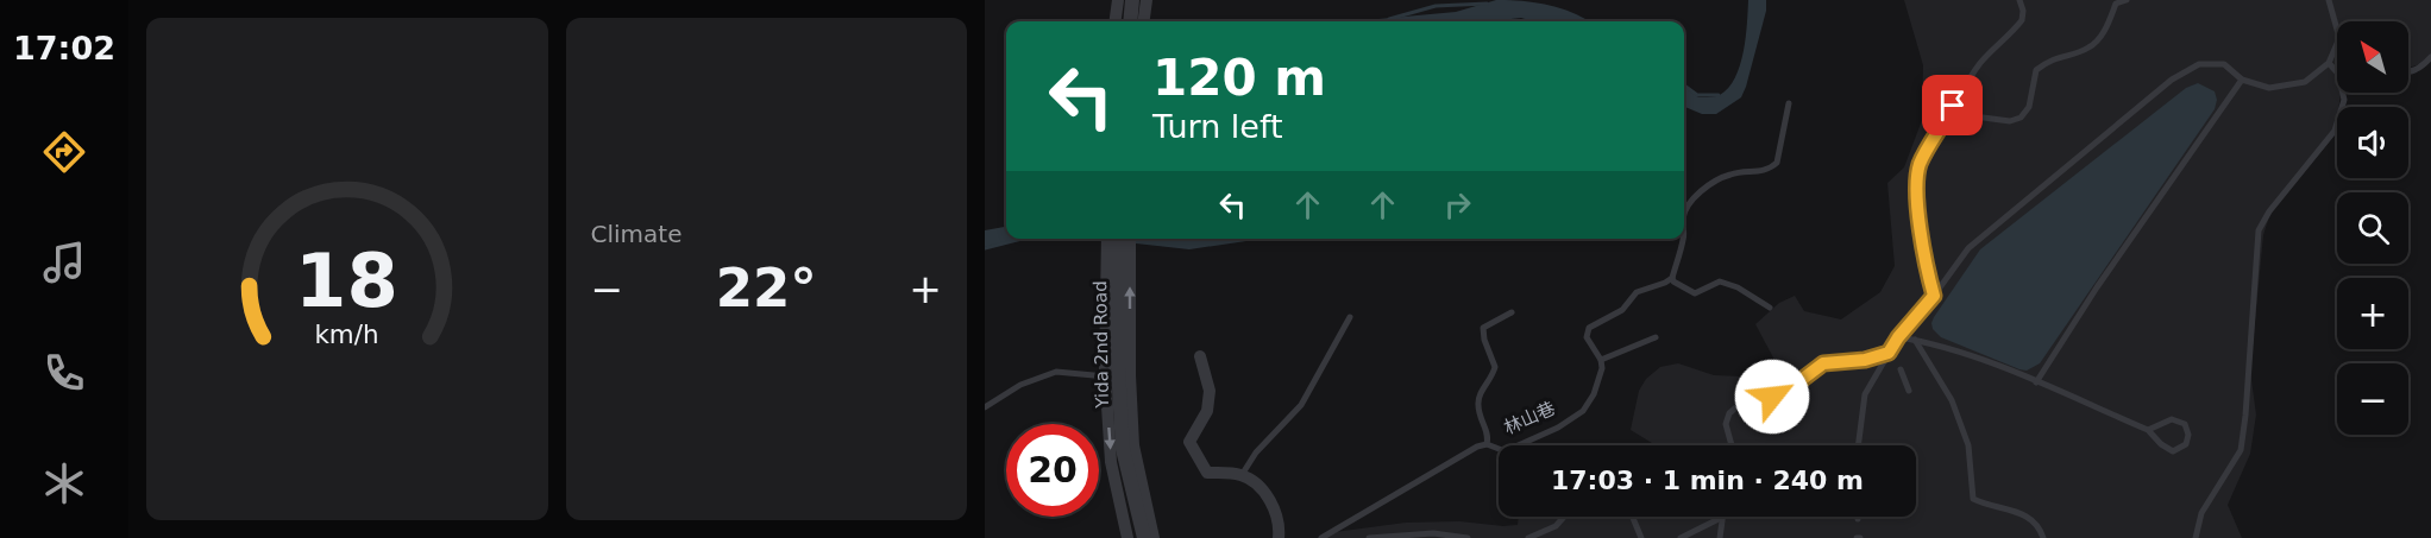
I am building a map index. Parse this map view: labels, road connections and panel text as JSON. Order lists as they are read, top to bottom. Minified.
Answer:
{"streets":{"street":["Yida 2nd Road"],"lane":["林山巷"]},"north":"top left","page":{"tabs":"17:02","tile":"Climate","map_buttons":["+","−"],"turn":["120 m","Turn left"],"heat":["−","22°","+"],"limit":"20","trip":"17:03 · 1 min · 240 m","gauge":["18","km/h"]}}
